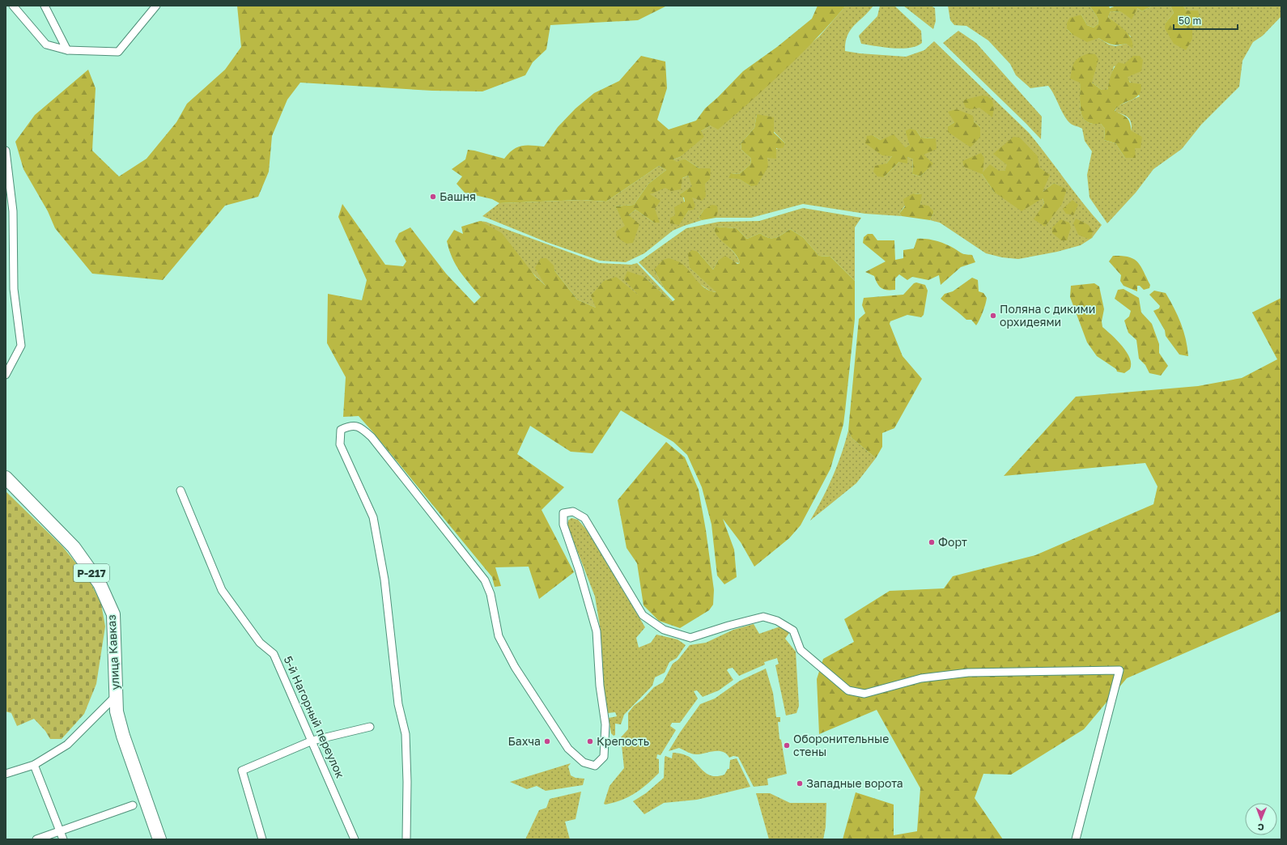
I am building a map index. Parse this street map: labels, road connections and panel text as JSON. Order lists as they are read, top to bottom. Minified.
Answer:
{"streets":{"highway":["Р-217","улица Кавказ"],"street":["5-й Нагорный переулок"]},"places":["Башня","Поляна с дикими орхидеями","Форт","Бахча","Крепость","Оборонительные стены","Западные ворота"],"scale_bar":"50 m","north":"bottom"}
